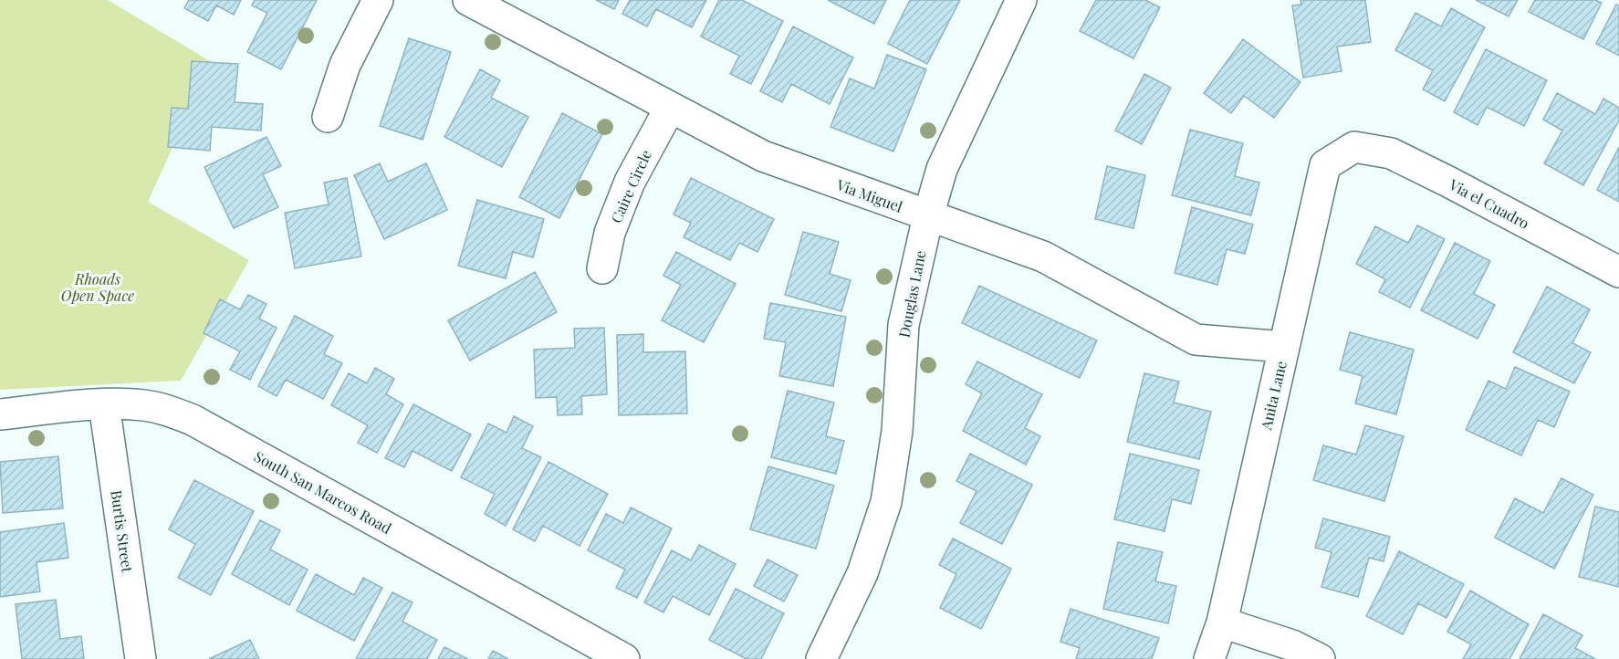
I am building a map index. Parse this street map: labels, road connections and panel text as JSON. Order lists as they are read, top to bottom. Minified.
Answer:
{"streets":{"street":["Caire Circle","Via Miguel","Via el Cuadro","Douglas Lane","Anita Lane","South San Marcos Road","Burtis Street"]},"crossings":[["Caire Circle","Via Miguel"],["Via Miguel","Douglas Lane"],["Via Miguel","Anita Lane"],["Via el Cuadro","Anita Lane"],["South San Marcos Road","Burtis Street"]],"parks":["Rhoads Open Space"]}
